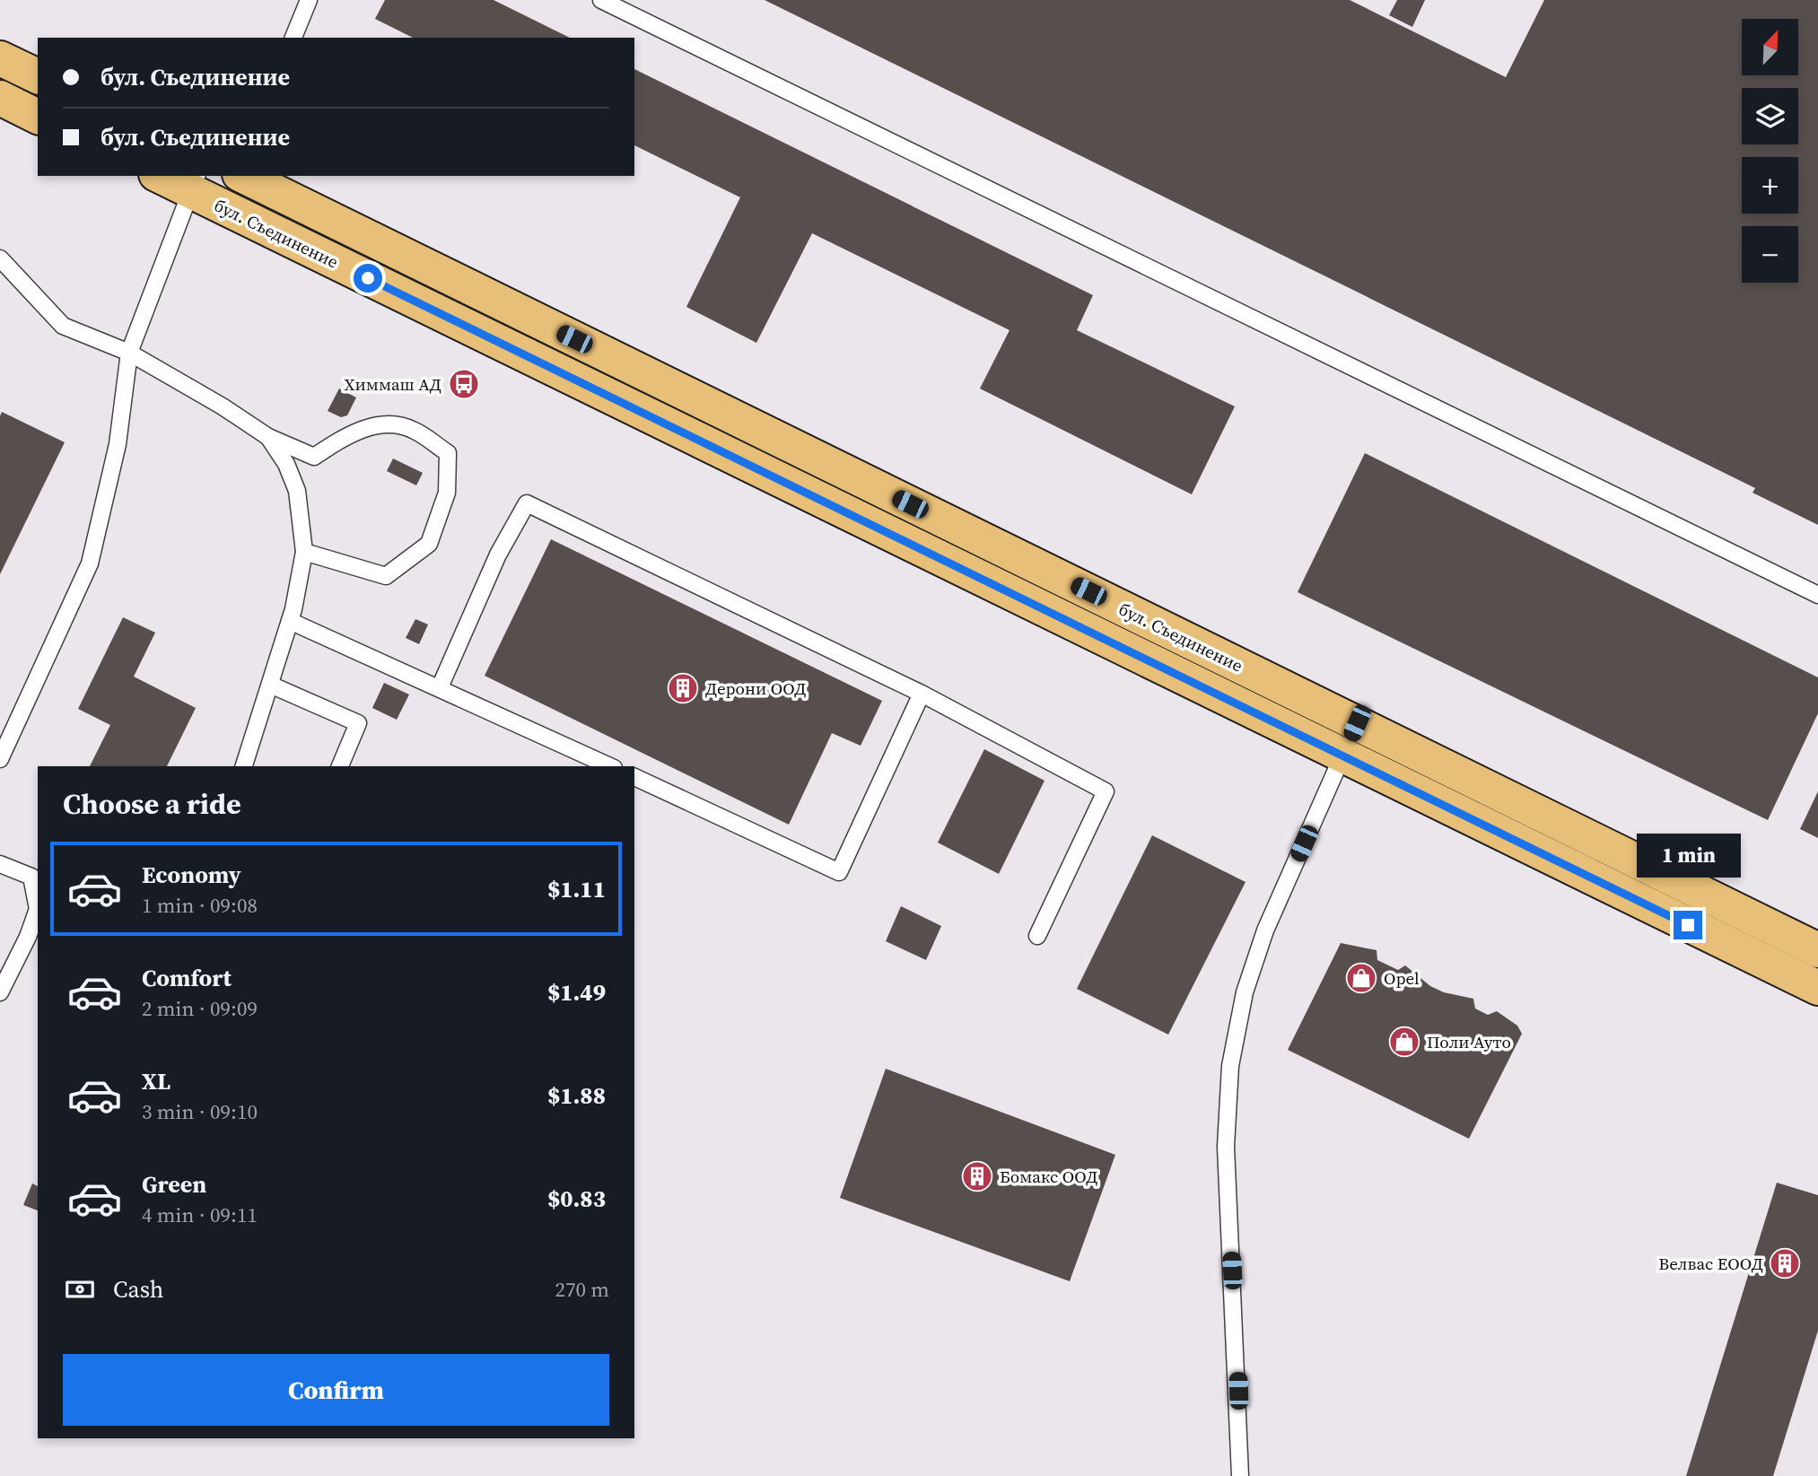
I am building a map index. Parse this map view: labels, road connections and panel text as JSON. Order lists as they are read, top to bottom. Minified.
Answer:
{"streets":{"main road":["бул. Съединение"]},"places":{"bus stop":["Химмаш АД"],"building":["Дерони ООД","Бомакс ООД","Велвас ЕООД"],"shop":["Opel","Поли Ауто"]},"north":"top right","page":{"map_buttons":["+","−"],"banner":["бул. Съединение","бул. Съединение"],"heading":"Choose a ride","bubble":"1 min","list":[{"name":"Economy","note":"1 min · 09:08","value":"$1.11"},{"name":"Comfort","note":"2 min · 09:09","value":"$1.49"},{"name":"XL","note":"3 min · 09:10","value":"$1.88"},{"name":"Green","note":"4 min · 09:11","value":"$0.83"}],"pay":["Cash","270 m"],"buttons":"Confirm"}}
